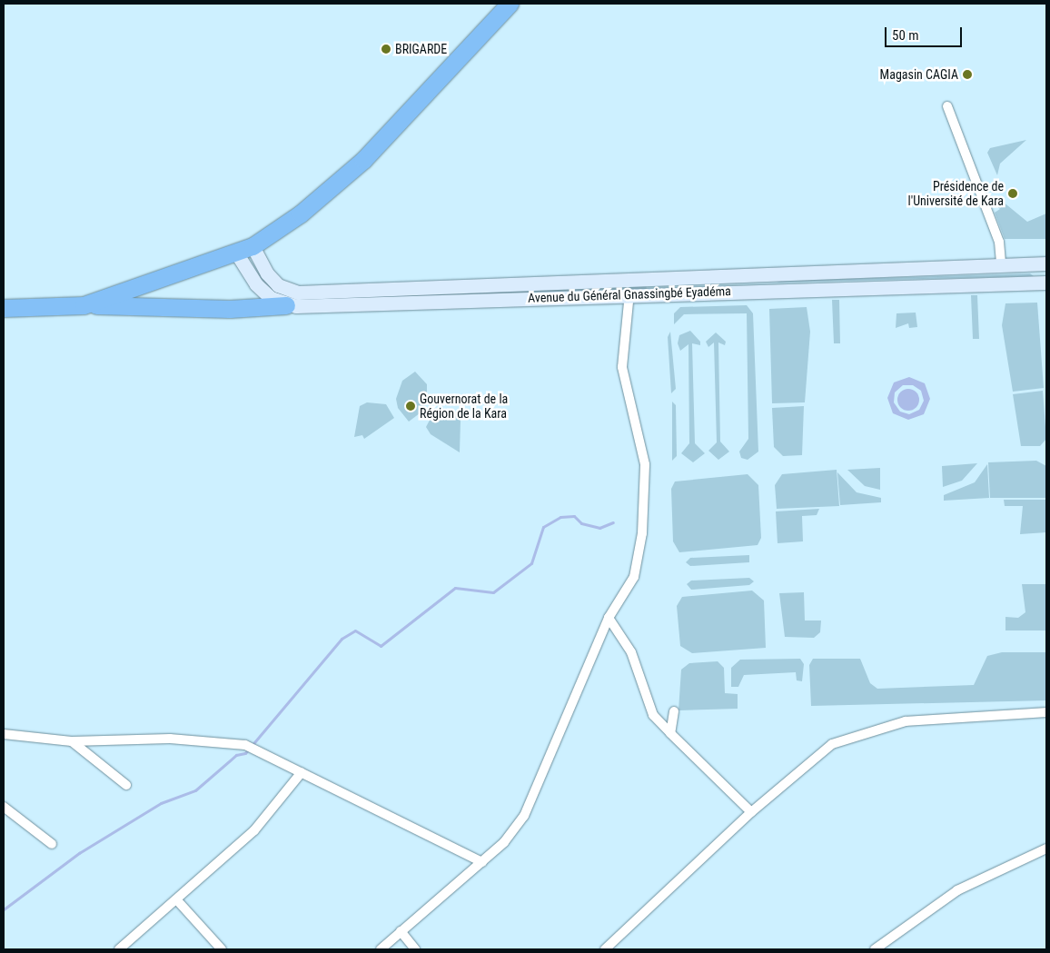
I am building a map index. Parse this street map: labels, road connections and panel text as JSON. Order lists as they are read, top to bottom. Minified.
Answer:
{"streets":{"main road":["Avenue du Général Gnassingbé Eyadéma"]},"places":["BRIGARDE","Magasin CAGIA","Présidence de l'Université de Kara","Gouvernorat de la Région de la Kara"],"scale_bar":"50 m"}
